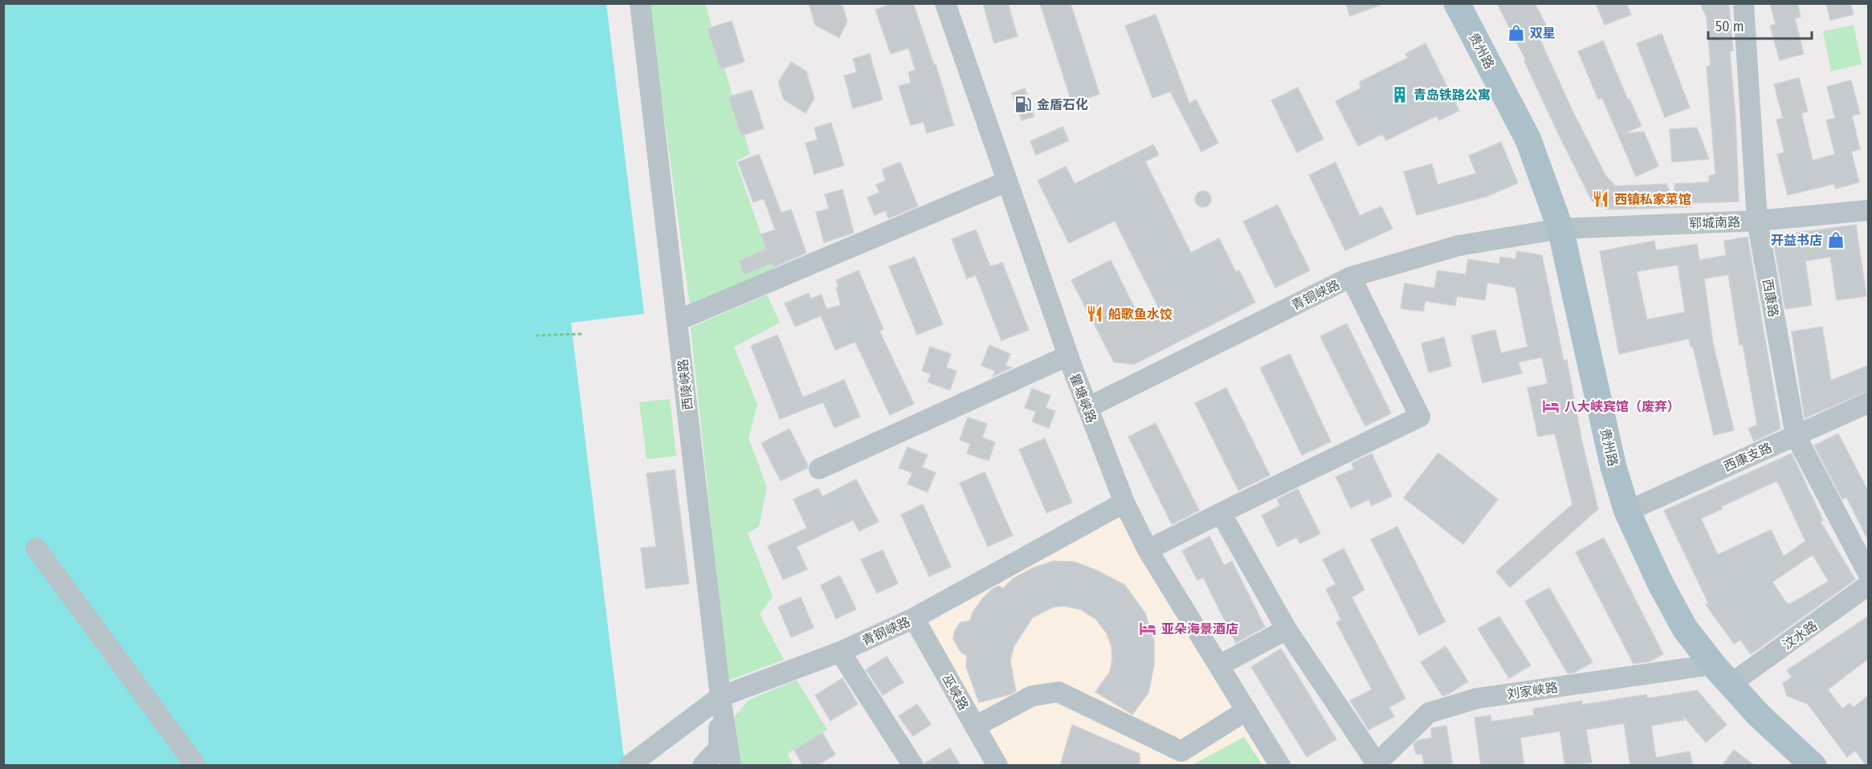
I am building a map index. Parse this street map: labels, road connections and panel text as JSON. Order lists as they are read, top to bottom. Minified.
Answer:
{"streets":{"main road":["贵州路"],"street":["郓城南路","青铜峡路","西康路","西陵峡路","瞿塘峡路","西康支路","青钢峡路","汶水路","刘家峡路","巫峡路"]},"crossings":[["贵州路","郓城南路"],["贵州路","青铜峡路"],["贵州路","西康支路"],["贵州路","汶水路"],["贵州路","刘家峡路"],["郓城南路","青铜峡路"],["郓城南路","西康路"],["青铜峡路","瞿塘峡路"],["西康路","西康支路"],["西陵峡路","青钢峡路"],["瞿塘峡路","青钢峡路"],["青钢峡路","巫峡路"]],"places":{"shop":["双星","开益书店"],"building":["青岛铁路公寓"],"fuel station":["金盾石化"],"restaurant":["西镇私家菜馆","船歌鱼水饺"],"hotel":["八大峡宾馆（废弃）","亚朵海景酒店"]},"scale_bar":"50 m"}
